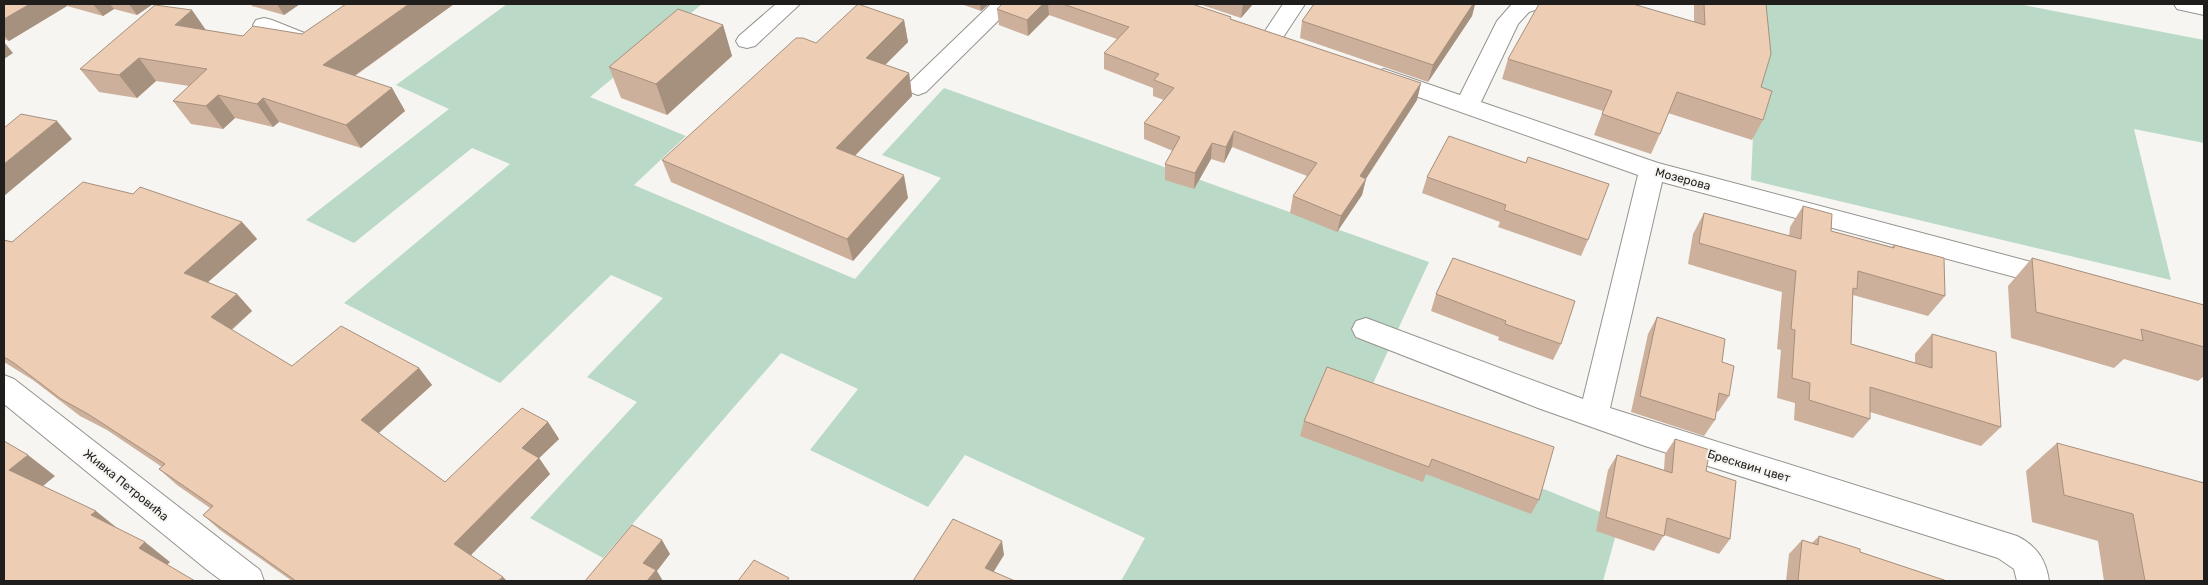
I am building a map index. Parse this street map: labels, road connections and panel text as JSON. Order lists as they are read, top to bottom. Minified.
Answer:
{"streets":{"street":["Мозерова","Бресквин цвет","Живка Петровића"]}}
